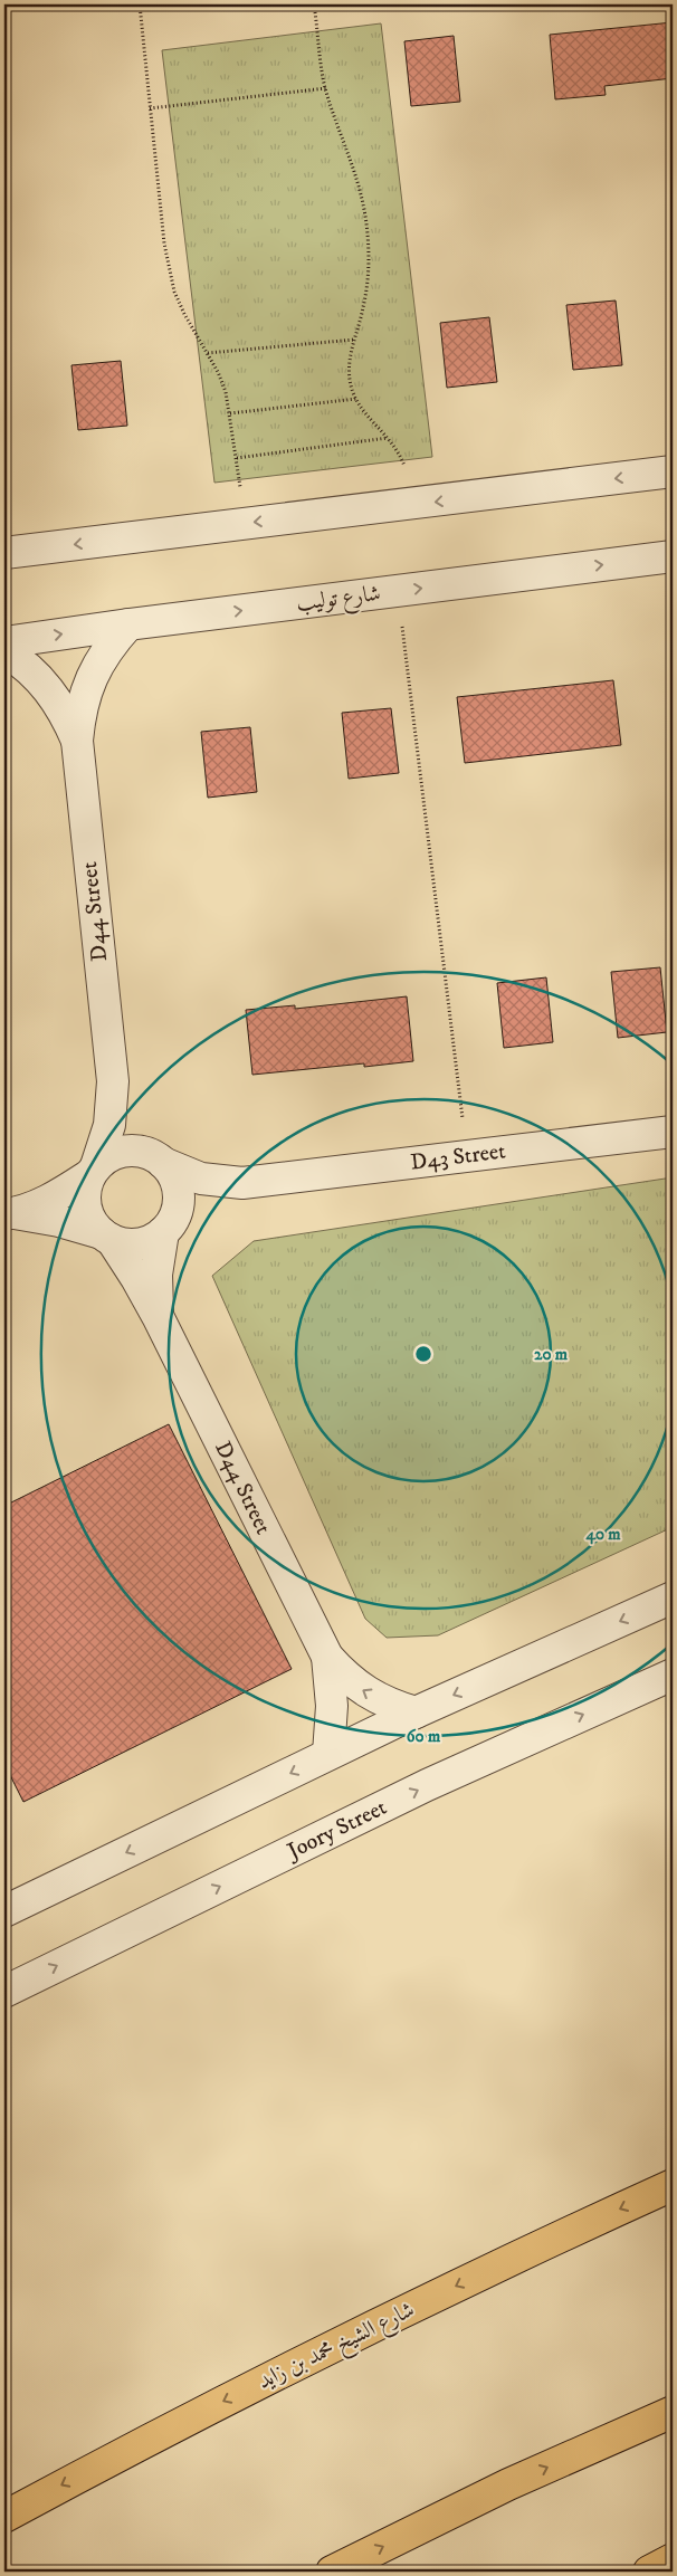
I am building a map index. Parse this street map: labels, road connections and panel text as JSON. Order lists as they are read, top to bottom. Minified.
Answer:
{"streets":{"highway":["شارع الشيخ محمد بن زايد"],"street":["شارع توليب","D44 Street","D43 Street","Joory Street"]},"crossings":[["شارع توليب","D44 Street"],["D44 Street","D43 Street"]],"rings":["20 m","40 m","60 m"]}
